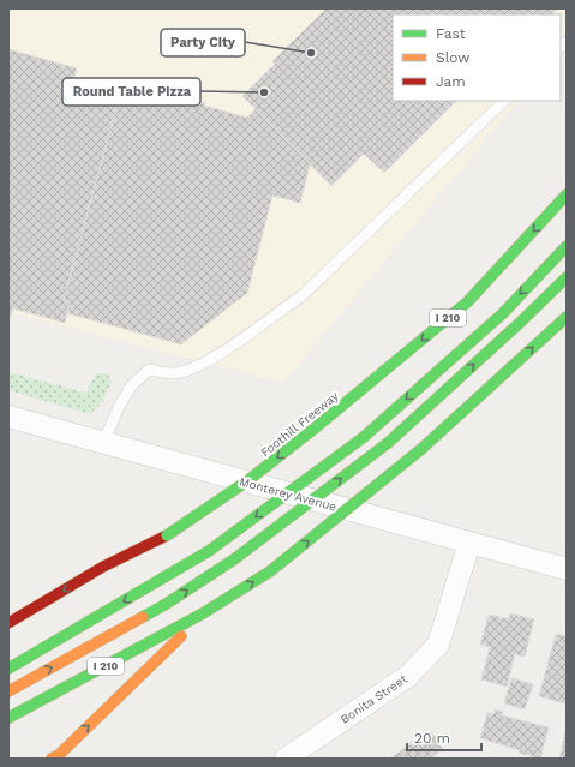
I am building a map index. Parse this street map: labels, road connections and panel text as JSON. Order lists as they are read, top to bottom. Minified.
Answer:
{"streets":{"highway":["I 210","Foothill Freeway"],"street":["Monterey Avenue","Bonita Street"]},"crossings":[["Monterey Avenue","Bonita Street"]],"places":["Party City","Round Table Pizza"],"legend":["Fast","Slow","Jam"],"scale_bar":"20 m"}
